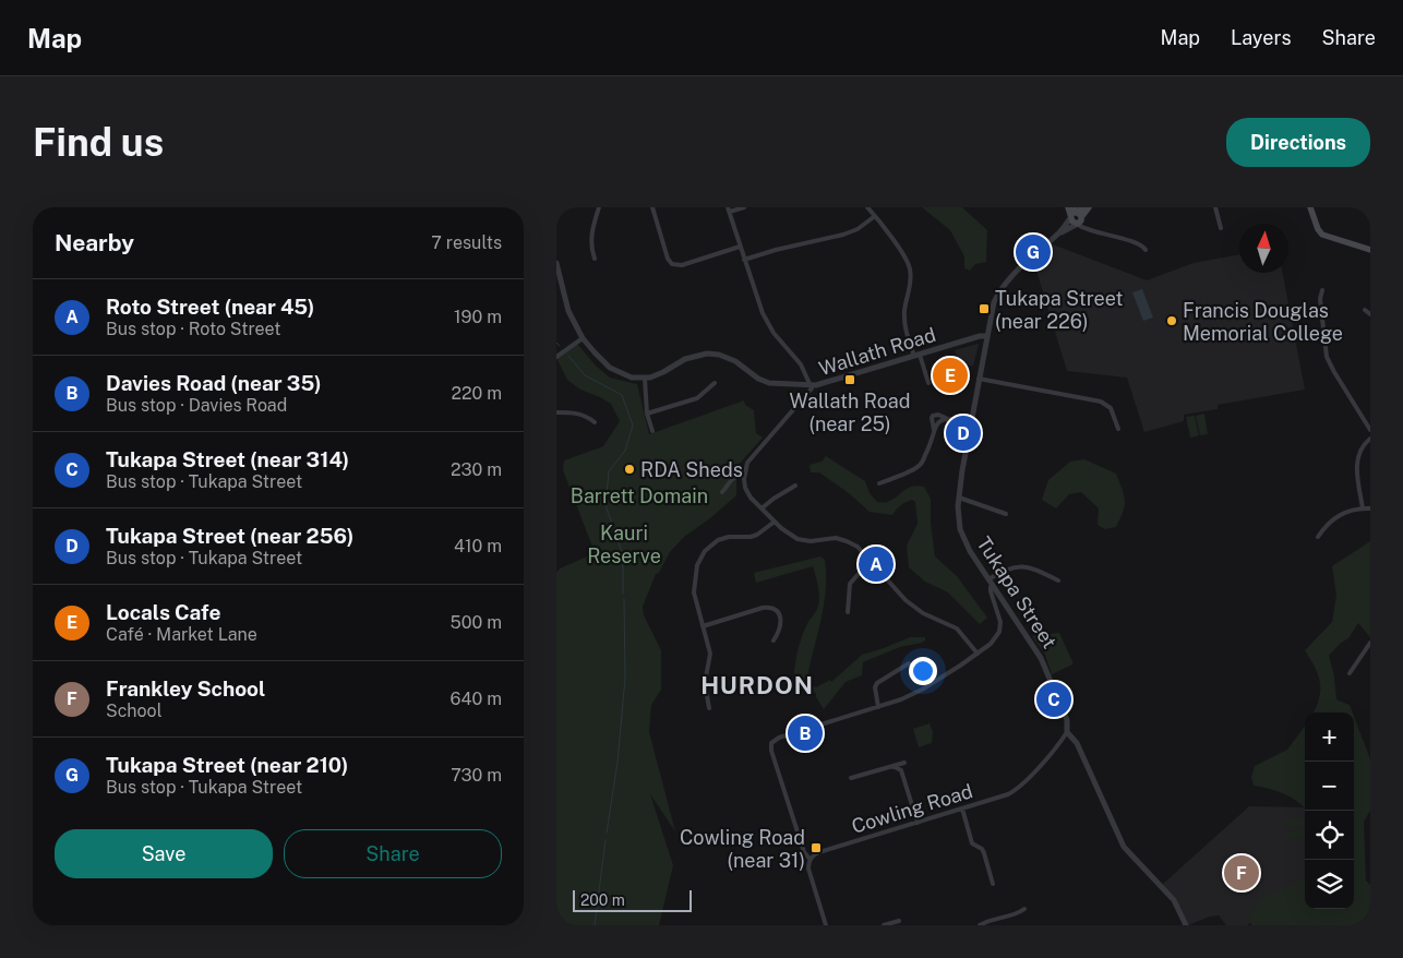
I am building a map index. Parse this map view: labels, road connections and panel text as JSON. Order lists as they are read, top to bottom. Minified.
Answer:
{"streets":{"main road":["Tukapa Street"],"street":["Wallath Road","Cowling Road"]},"crossings":[["Wallath Road","Tukapa Street"],["Tukapa Street","Cowling Road"]],"districts":["HURDON"],"parks":["Barrett Domain","Kauri Reserve"],"places":{"transit":["Tukapa Street (near 226)","Wallath Road (near 25)","Cowling Road (near 31)"],"other":["Francis Douglas Memorial College","RDA Sheds"]},"scale_bar":"200 m","north":"top","page":{"header":"Map","nav":["Map","Layers","Share"],"buttons":["Directions",["Save","Share"]],"title":"Find us","heading":["Nearby","7 results"],"pins":["G","E","D","A","C","B","F"],"list":[{"mark":"A","name":"Roto Street (near 45)","note":"Bus stop · Roto Street","value":"190 m"},{"mark":"B","name":"Davies Road (near 35)","note":"Bus stop · Davies Road","value":"220 m"},{"mark":"C","name":"Tukapa Street (near 314)","note":"Bus stop · Tukapa Street","value":"230 m"},{"mark":"D","name":"Tukapa Street (near 256)","note":"Bus stop · Tukapa Street","value":"410 m"},{"mark":"E","name":"Locals Cafe","note":"Café · Market Lane","value":"500 m"},{"mark":"F","name":"Frankley School","note":"School","value":"640 m"},{"mark":"G","name":"Tukapa Street (near 210)","note":"Bus stop · Tukapa Street","value":"730 m"}],"map_buttons":["+","−"],"scale":"200 m"}}
